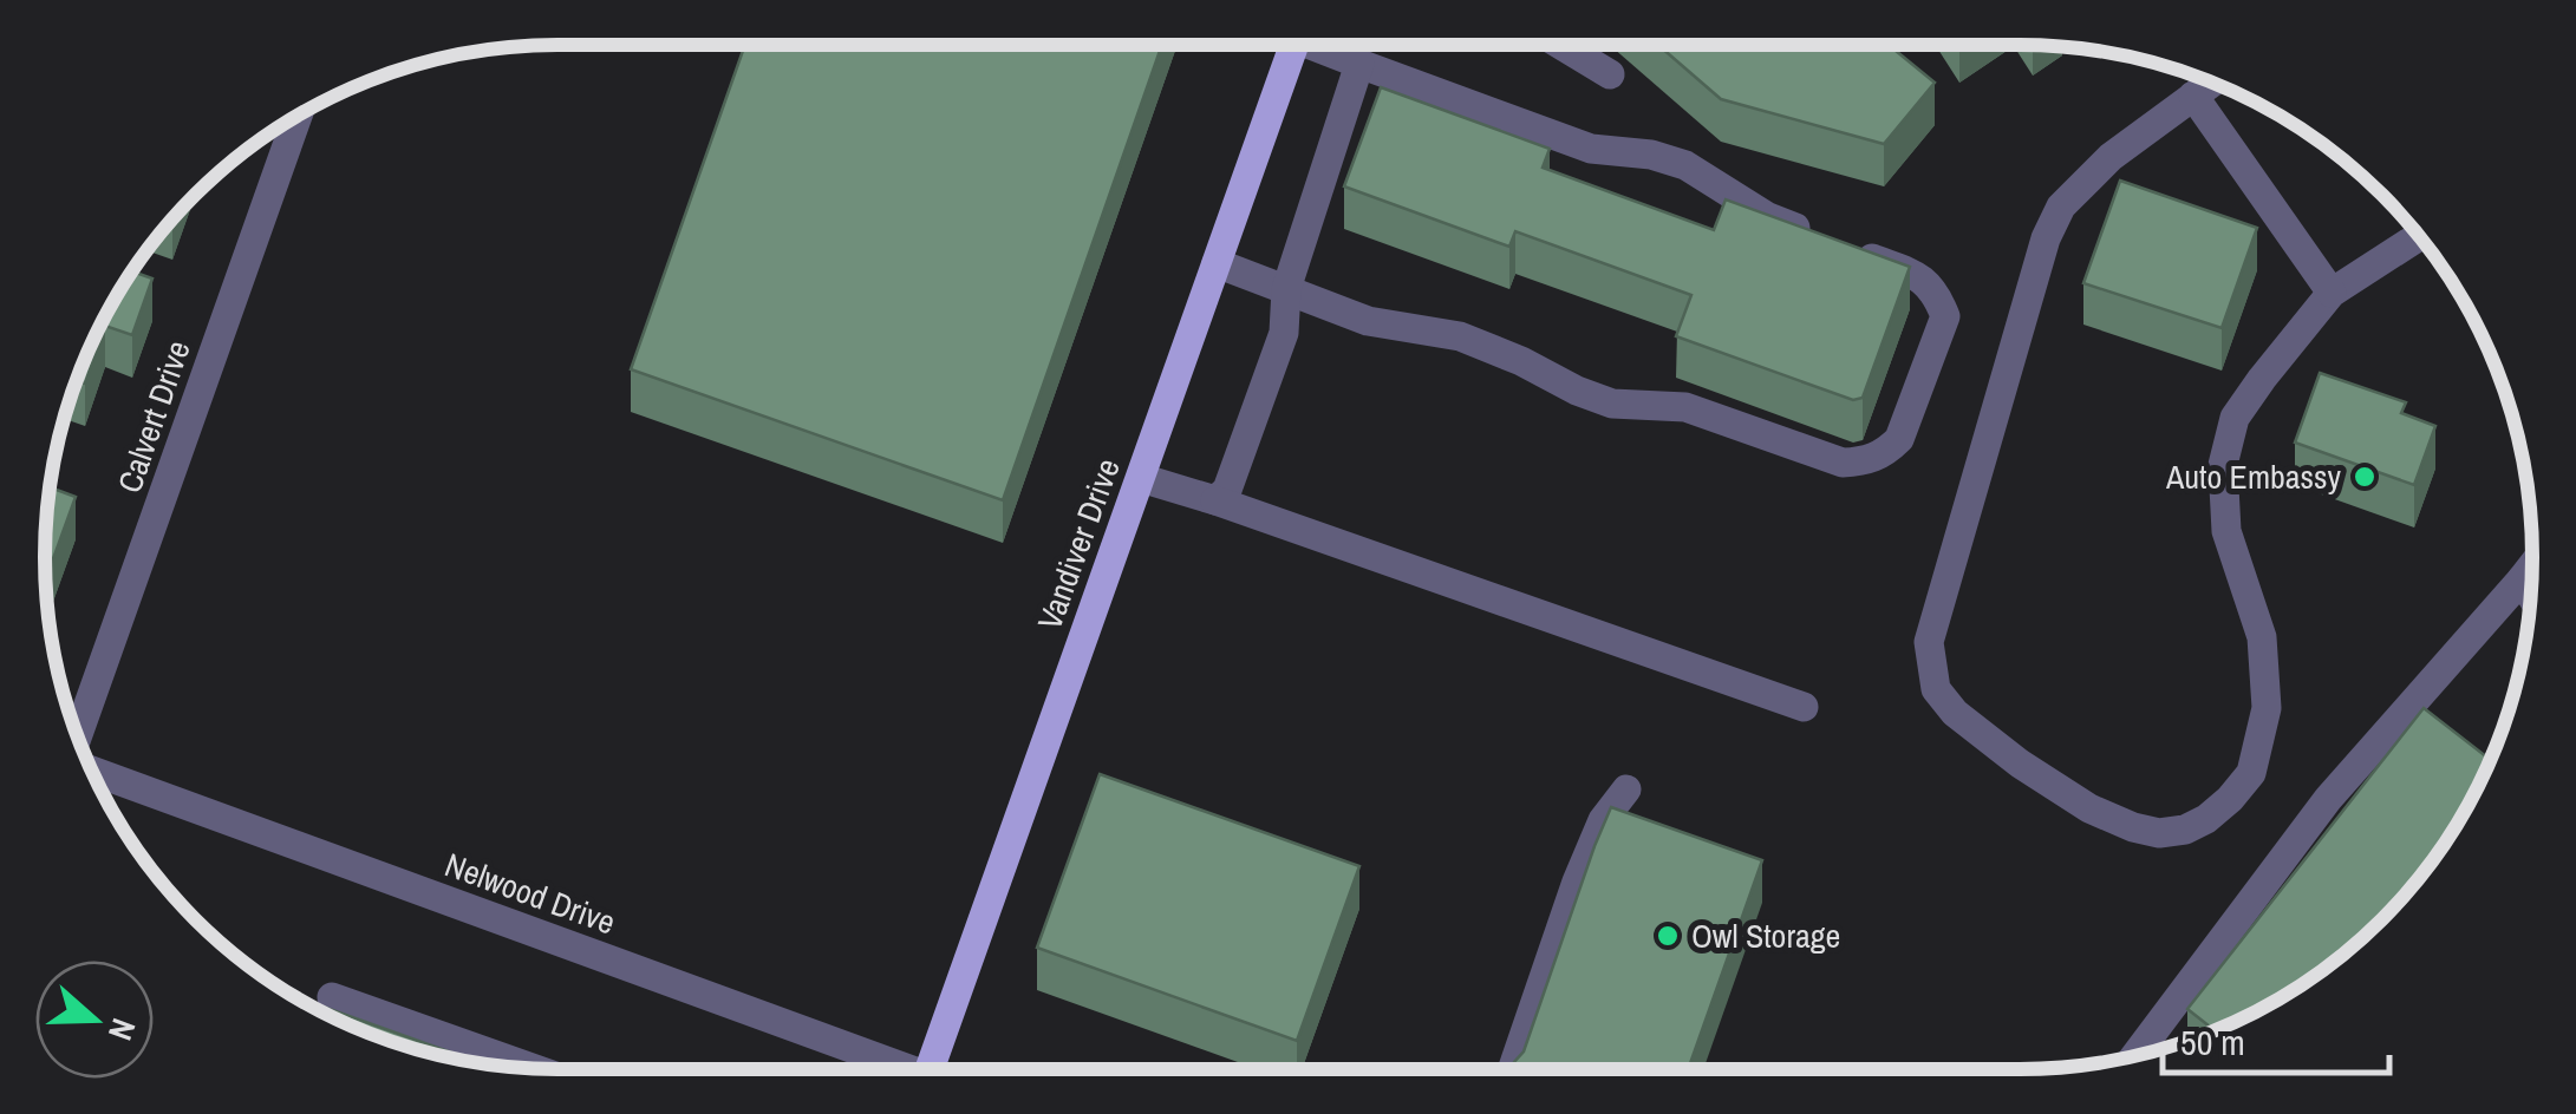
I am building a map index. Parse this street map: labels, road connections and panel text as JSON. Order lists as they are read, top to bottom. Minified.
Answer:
{"streets":{"main road":["Vandiver Drive"],"street":["Calvert Drive","Nelwood Drive"]},"places":["Auto Embassy","Owl Storage"],"scale_bar":"50 m","north":"right"}
